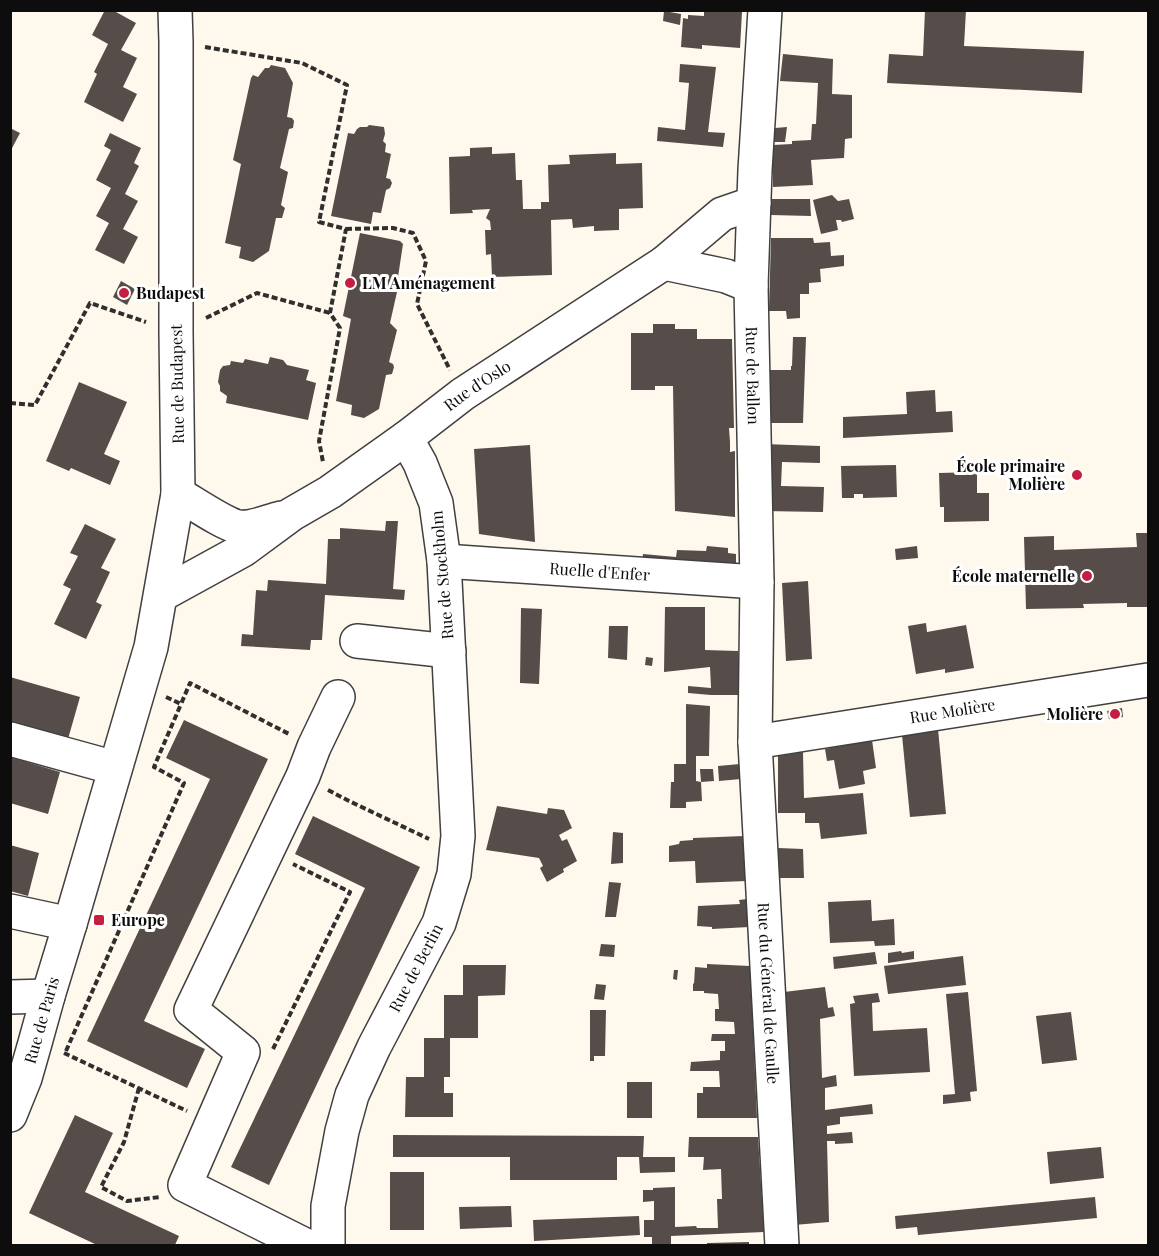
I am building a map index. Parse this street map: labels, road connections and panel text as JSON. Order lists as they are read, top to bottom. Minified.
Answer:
{"streets":{"street":["Rue de Ballon","Rue de Budapest","Rue d'Oslo","Ruelle d'Enfer","Rue de Stockholm","Rue Molière","Rue de Berlin","Rue du Général de Gaulle","Rue de Paris"]},"crossings":[["Rue de Ballon","Rue d'Oslo"],["Rue de Ballon","Ruelle d'Enfer"],["Rue de Ballon","Rue Molière"],["Rue de Ballon","Rue du Général de Gaulle"],["Rue de Budapest","Rue d'Oslo"],["Rue de Budapest","Rue de Paris"],["Rue d'Oslo","Rue de Stockholm"],["Ruelle d'Enfer","Rue de Stockholm"],["Rue de Stockholm","Rue de Berlin"],["Rue Molière","Rue du Général de Gaulle"]],"places":{"other":["LM Aménagement","Budapest","École primaire Molière","École maternelle","Molière"],"transit":["Europe"]}}
